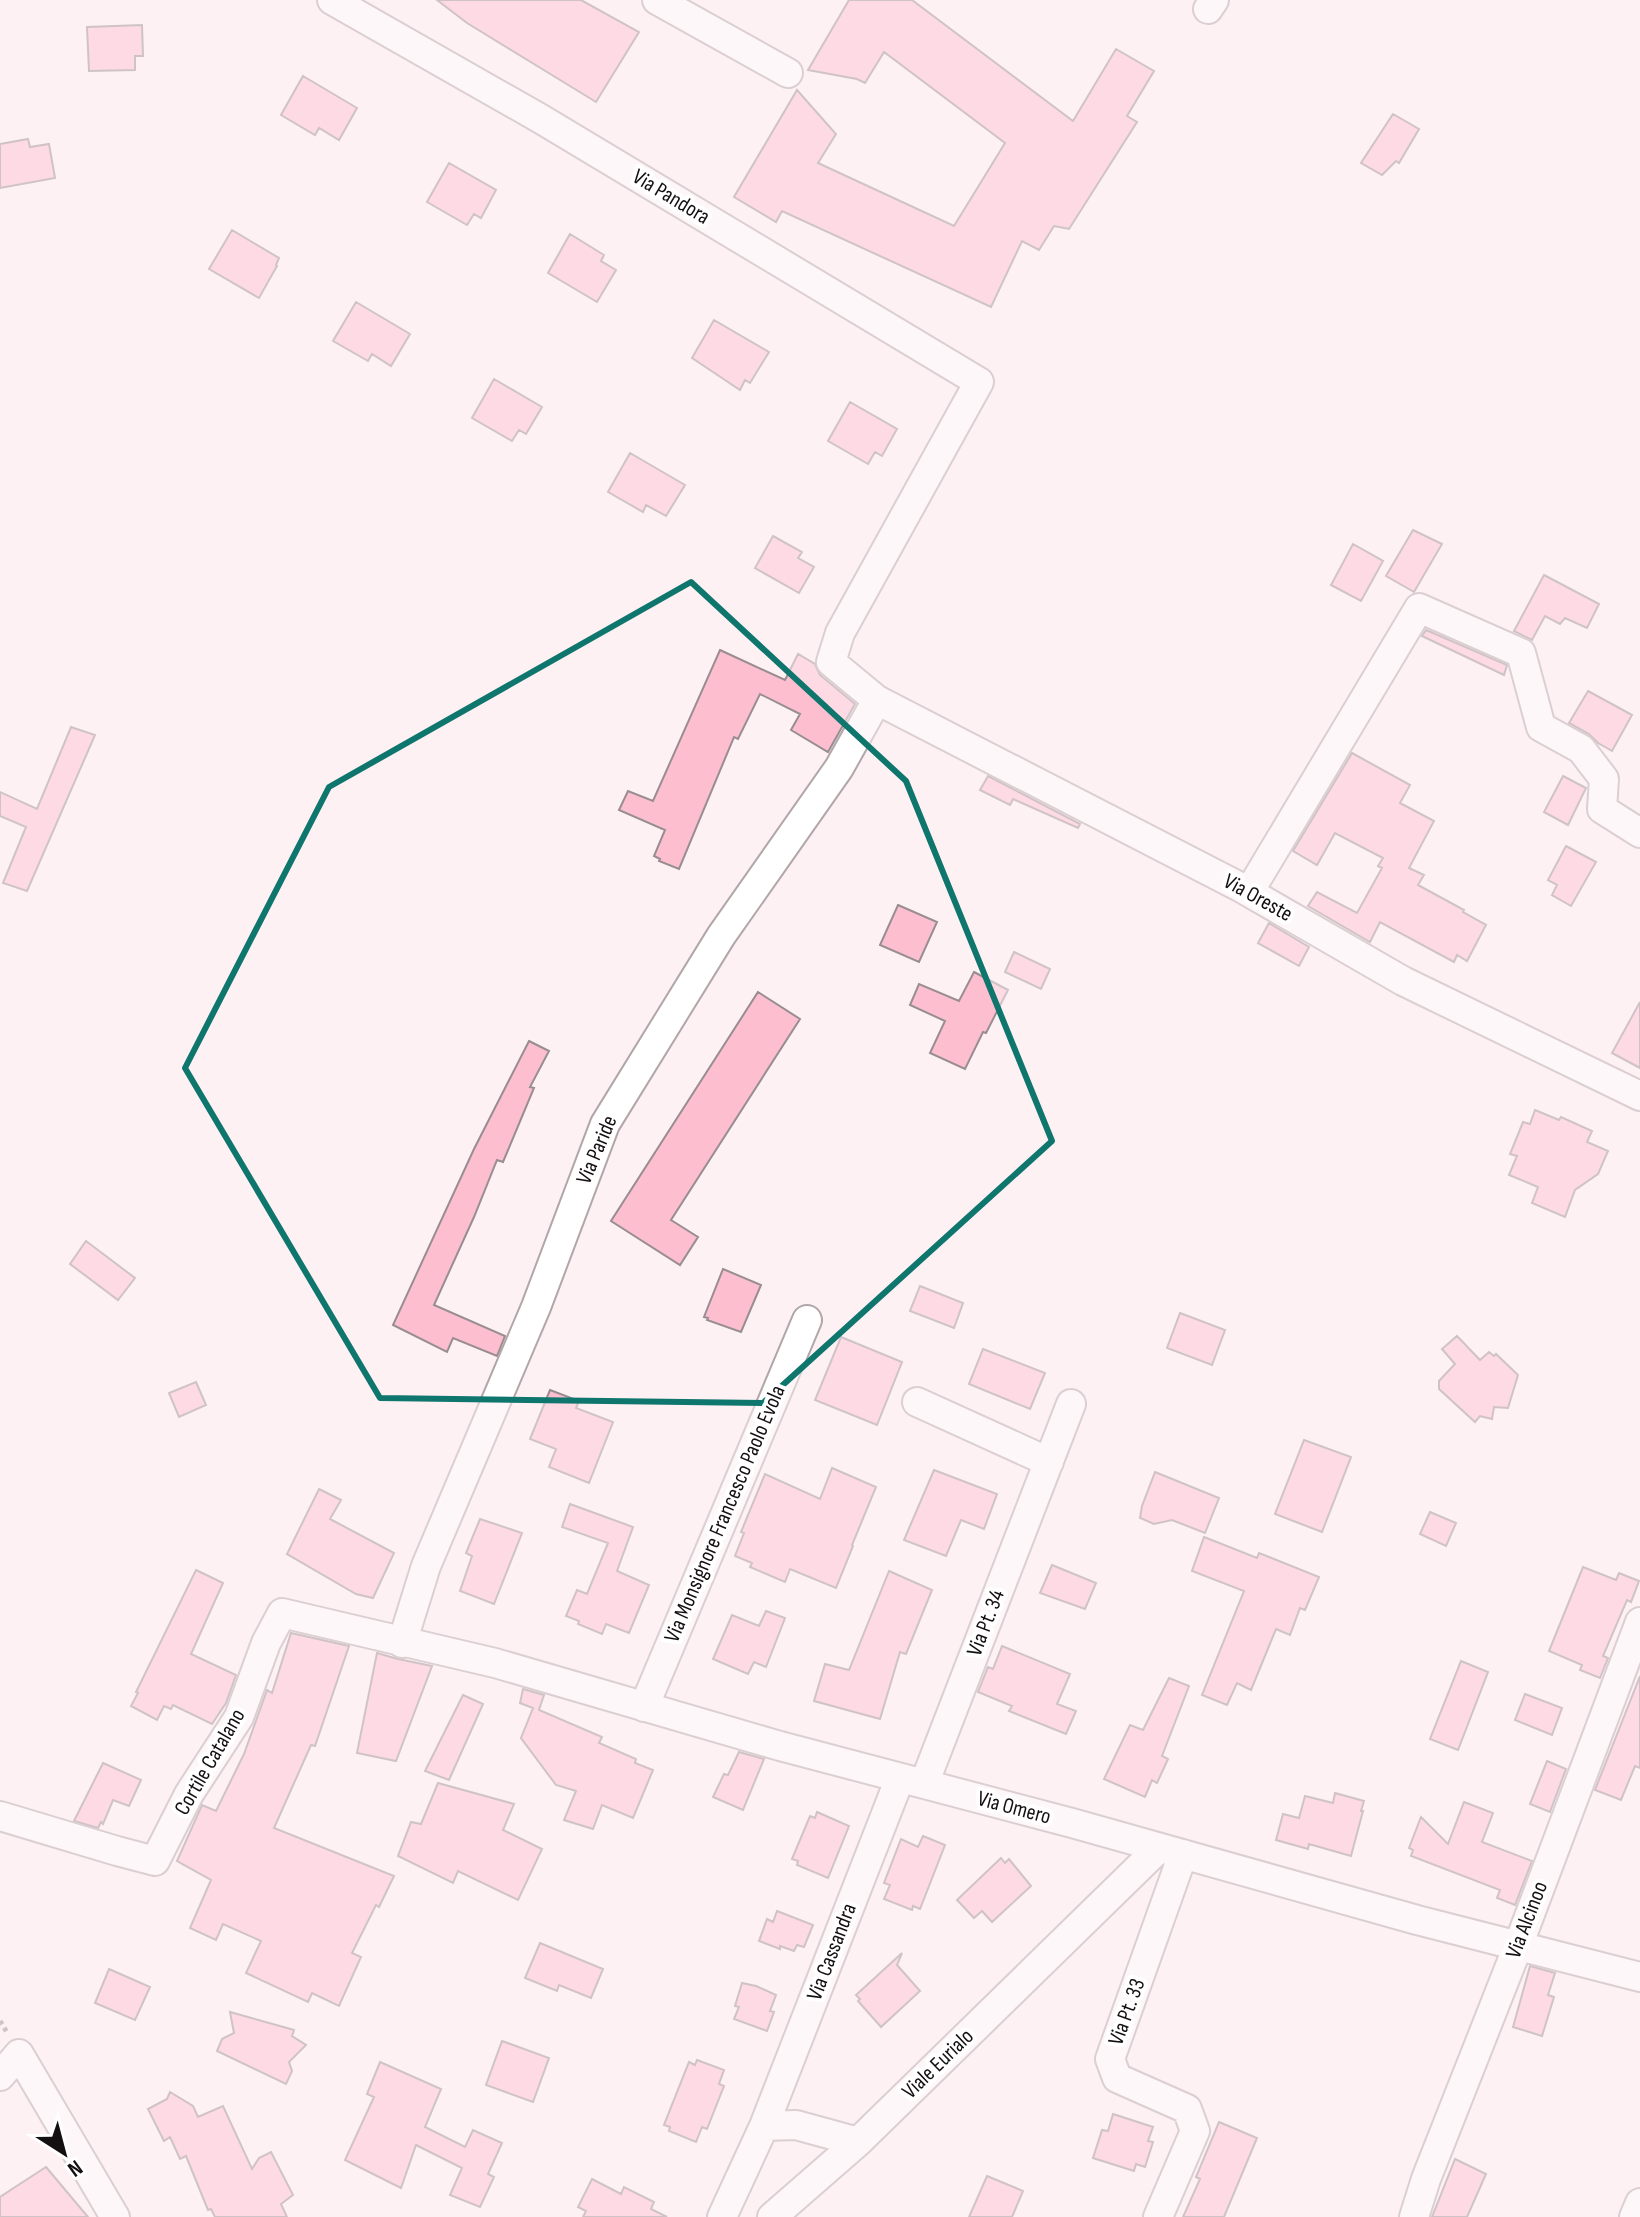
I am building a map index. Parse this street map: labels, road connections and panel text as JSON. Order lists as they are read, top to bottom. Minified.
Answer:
{"streets":{"street":["Via Pandora","Via Oreste","Via Paride","Via Monsignore Francesco Paolo Evola","Via Pt. 34","Cortile Catalano","Via Omero","Via Alcinoo","Via Cassandra","Via Pt. 33","Viale Eurialo"]},"crossings":[["Via Pandora","Via Oreste"],["Via Oreste","Via Paride"],["Via Paride","Cortile Catalano"],["Via Paride","Via Omero"],["Via Monsignore Francesco Paolo Evola","Via Omero"],["Via Pt. 34","Via Omero"],["Via Pt. 34","Via Cassandra"],["Cortile Catalano","Via Omero"],["Via Omero","Via Alcinoo"],["Via Omero","Via Cassandra"],["Via Omero","Via Pt. 33"],["Via Omero","Viale Eurialo"],["Via Pt. 33","Viale Eurialo"]],"north":"bottom right"}
